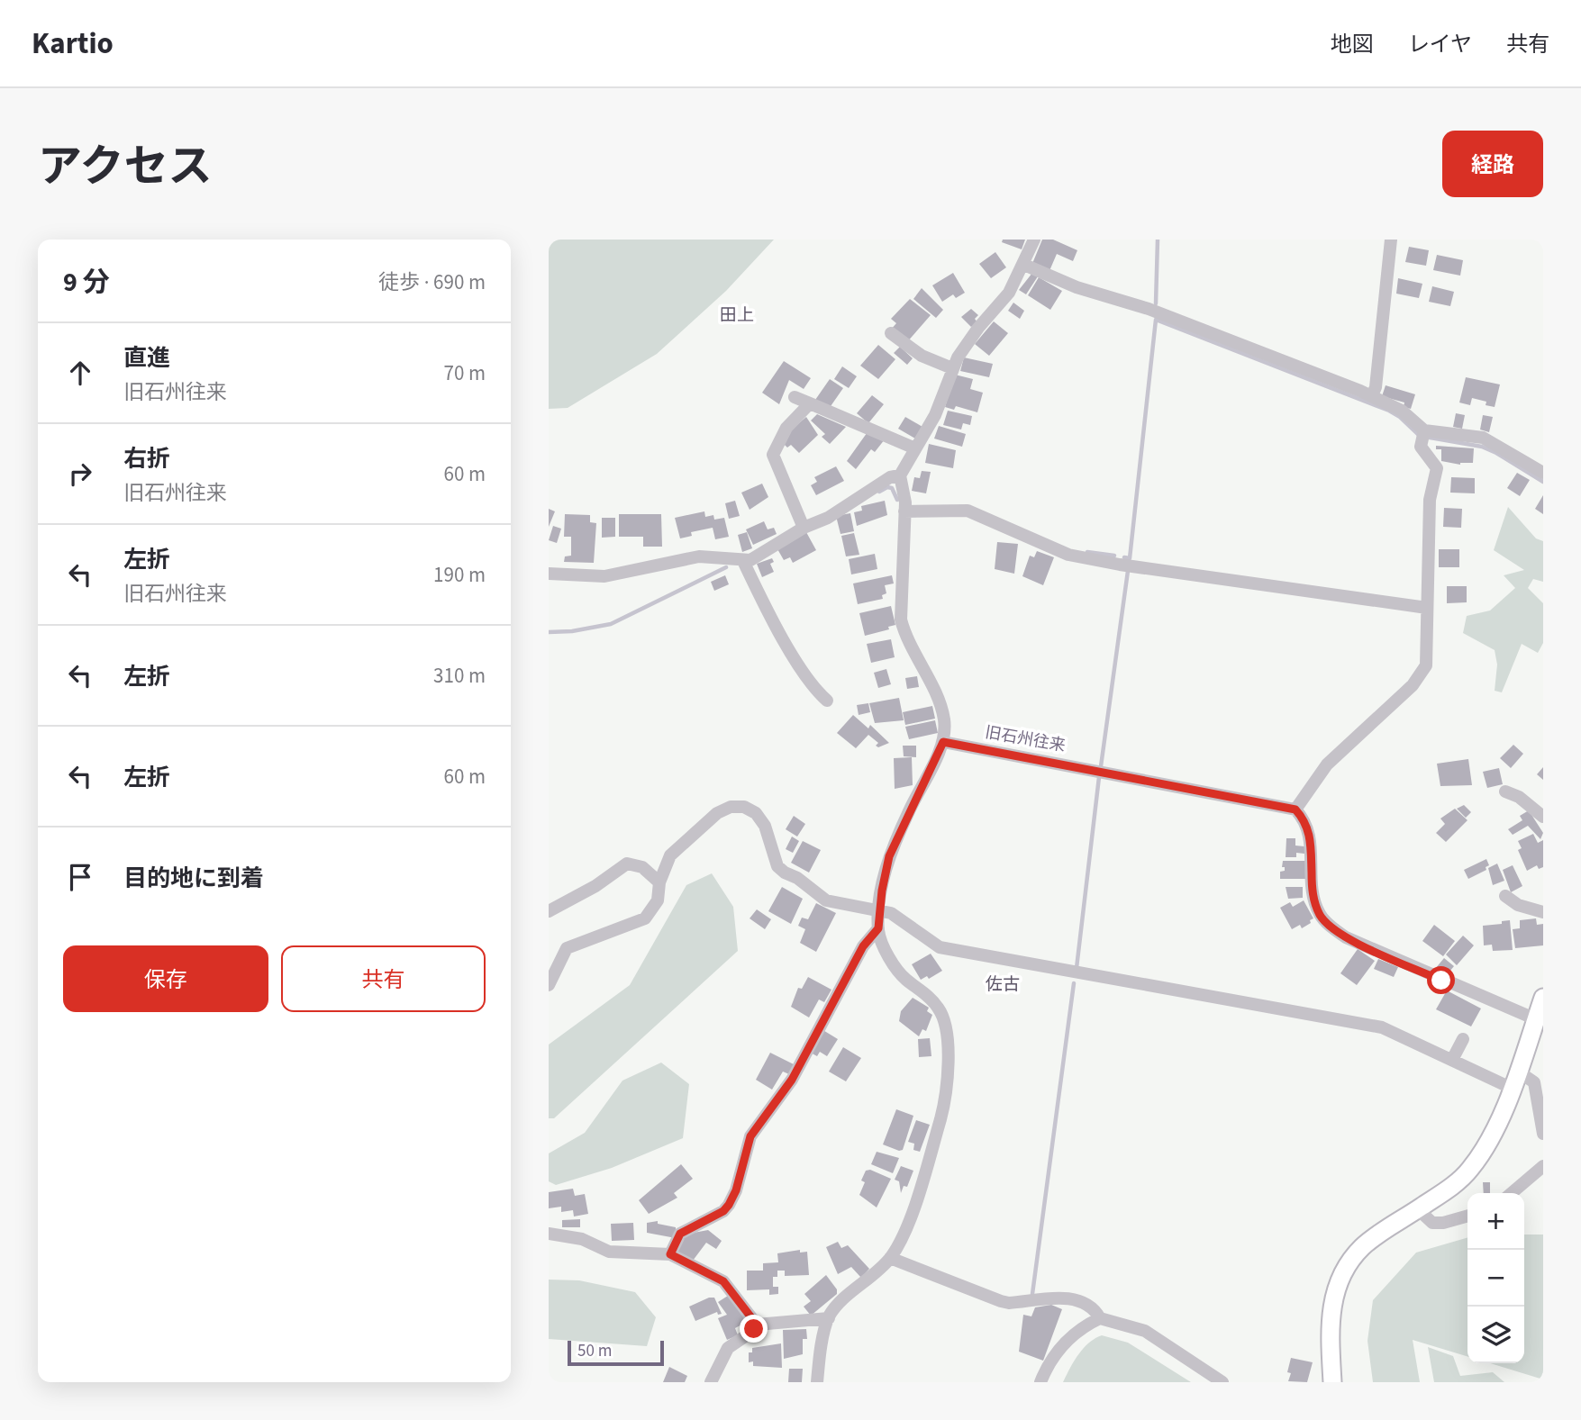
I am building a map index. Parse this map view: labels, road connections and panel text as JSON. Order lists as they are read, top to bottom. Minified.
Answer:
{"streets":{"street":["旧石州往来"]},"districts":["田上","佐古"],"scale_bar":"50 m","page":{"header":"Kartio","nav":["地図","レイヤ","共有"],"title":"アクセス","buttons":["経路",["保存","共有"]],"heading":["9 分","徒歩 · 690 m"],"list":[["直進","旧石州往来","70 m"],["右折","旧石州往来","60 m"],["左折","旧石州往来","190 m"],["左折","310 m"],["左折","60 m"],"目的地に到着"],"map_buttons":["+","−"],"scale":"50 m"}}
